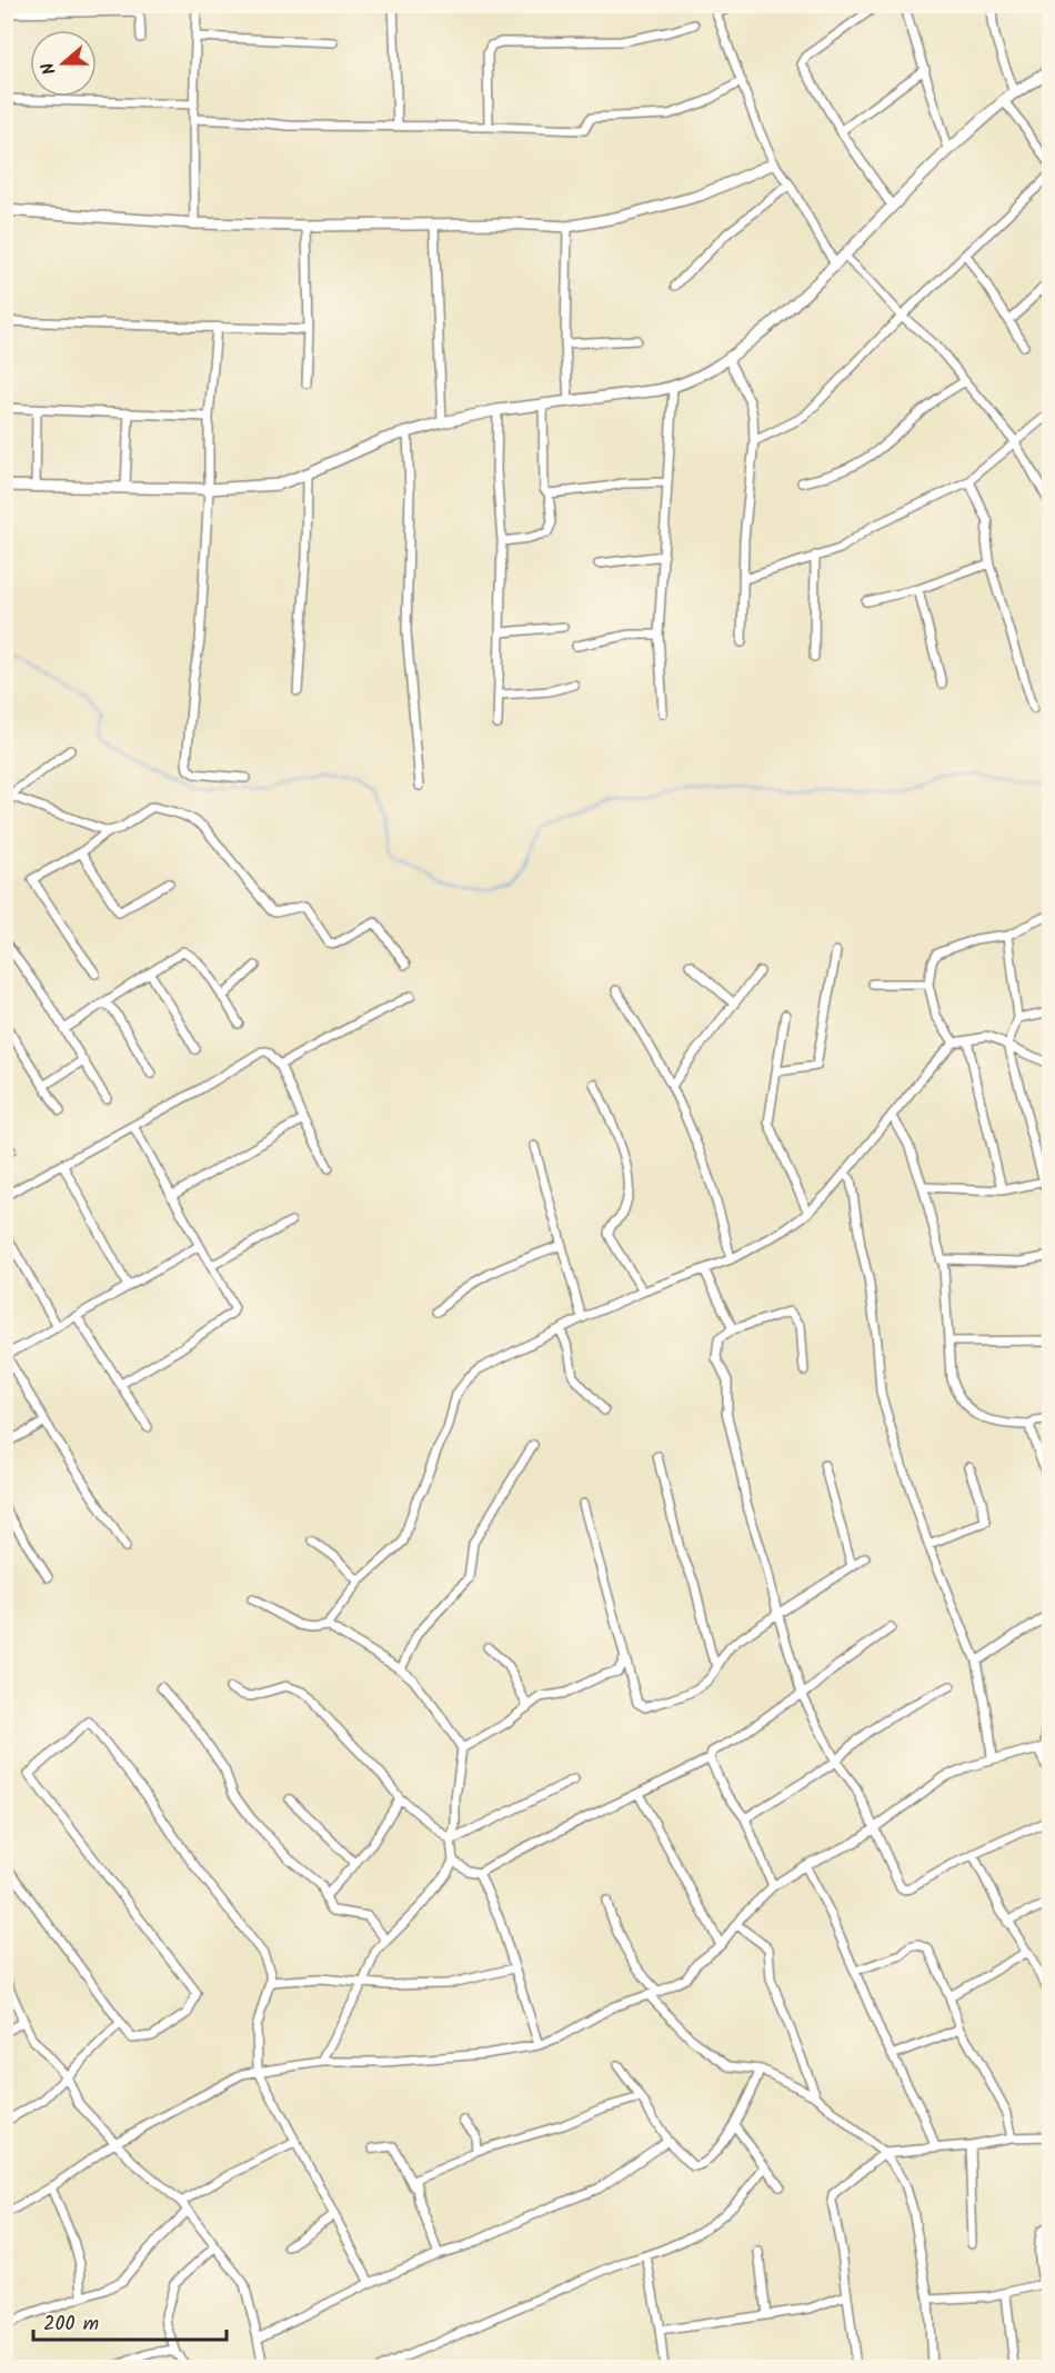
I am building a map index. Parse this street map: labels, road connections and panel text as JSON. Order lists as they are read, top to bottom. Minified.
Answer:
{"scale_bar":"200 m","north":"left"}
